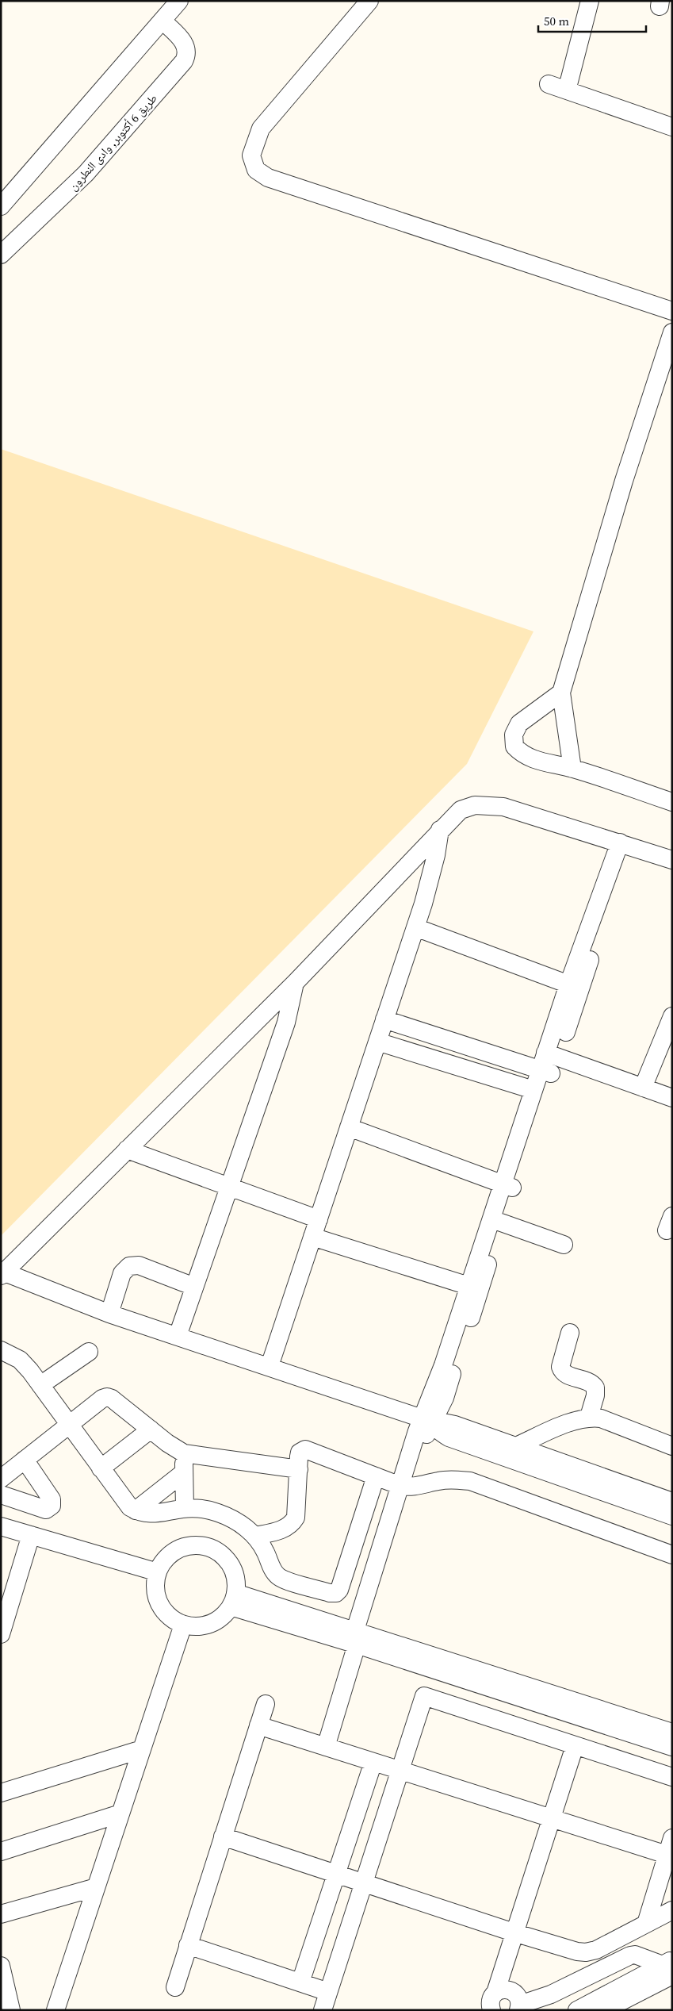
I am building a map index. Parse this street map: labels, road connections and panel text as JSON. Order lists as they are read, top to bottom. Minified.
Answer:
{"streets":{"street":["طريق 6 أكتوبر, وادى النطرون"]},"scale_bar":"50 m"}
